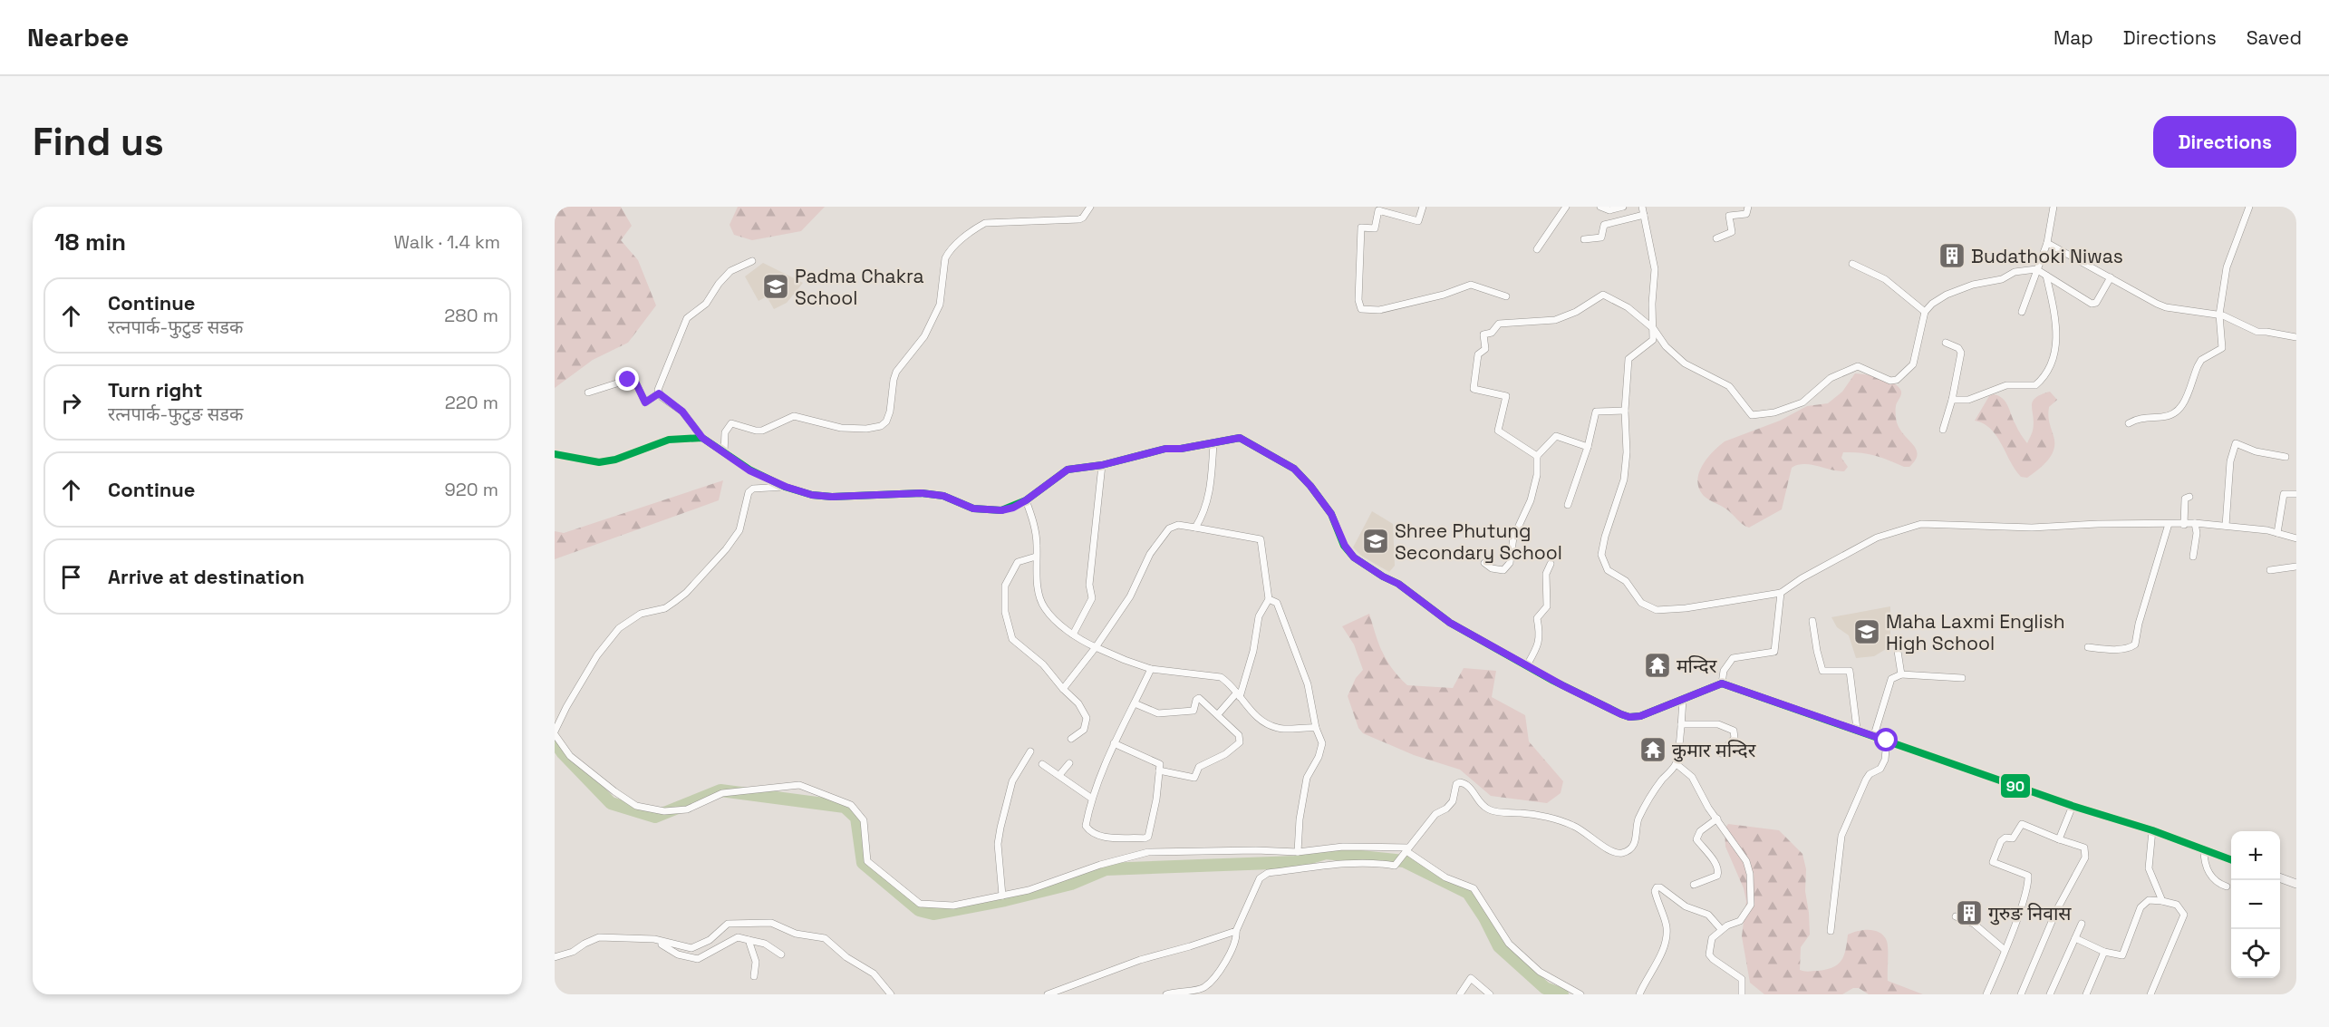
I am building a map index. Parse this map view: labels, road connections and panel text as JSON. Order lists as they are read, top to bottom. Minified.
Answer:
{"places":{"building":["Budathoki Niwas","गुरुङ निवास"],"school or university":["Padma Chakra School","Shree Phutung Secondary School","Maha Laxmi English High School"],"temple":["मन्दिर","कुमार मन्दिर"]},"lines":["transit line 90"],"page":{"header":"Nearbee","nav":["Map","Directions","Saved"],"buttons":"Directions","title":"Find us","heading":["18 min","Walk · 1.4 km"],"list":[["Continue","रत्नपार्क-फुटुङ सडक","280 m"],["Turn right","रत्नपार्क-फुटुङ सडक","220 m"],["Continue","920 m"],"Arrive at destination"],"map_buttons":["+","−"]}}
